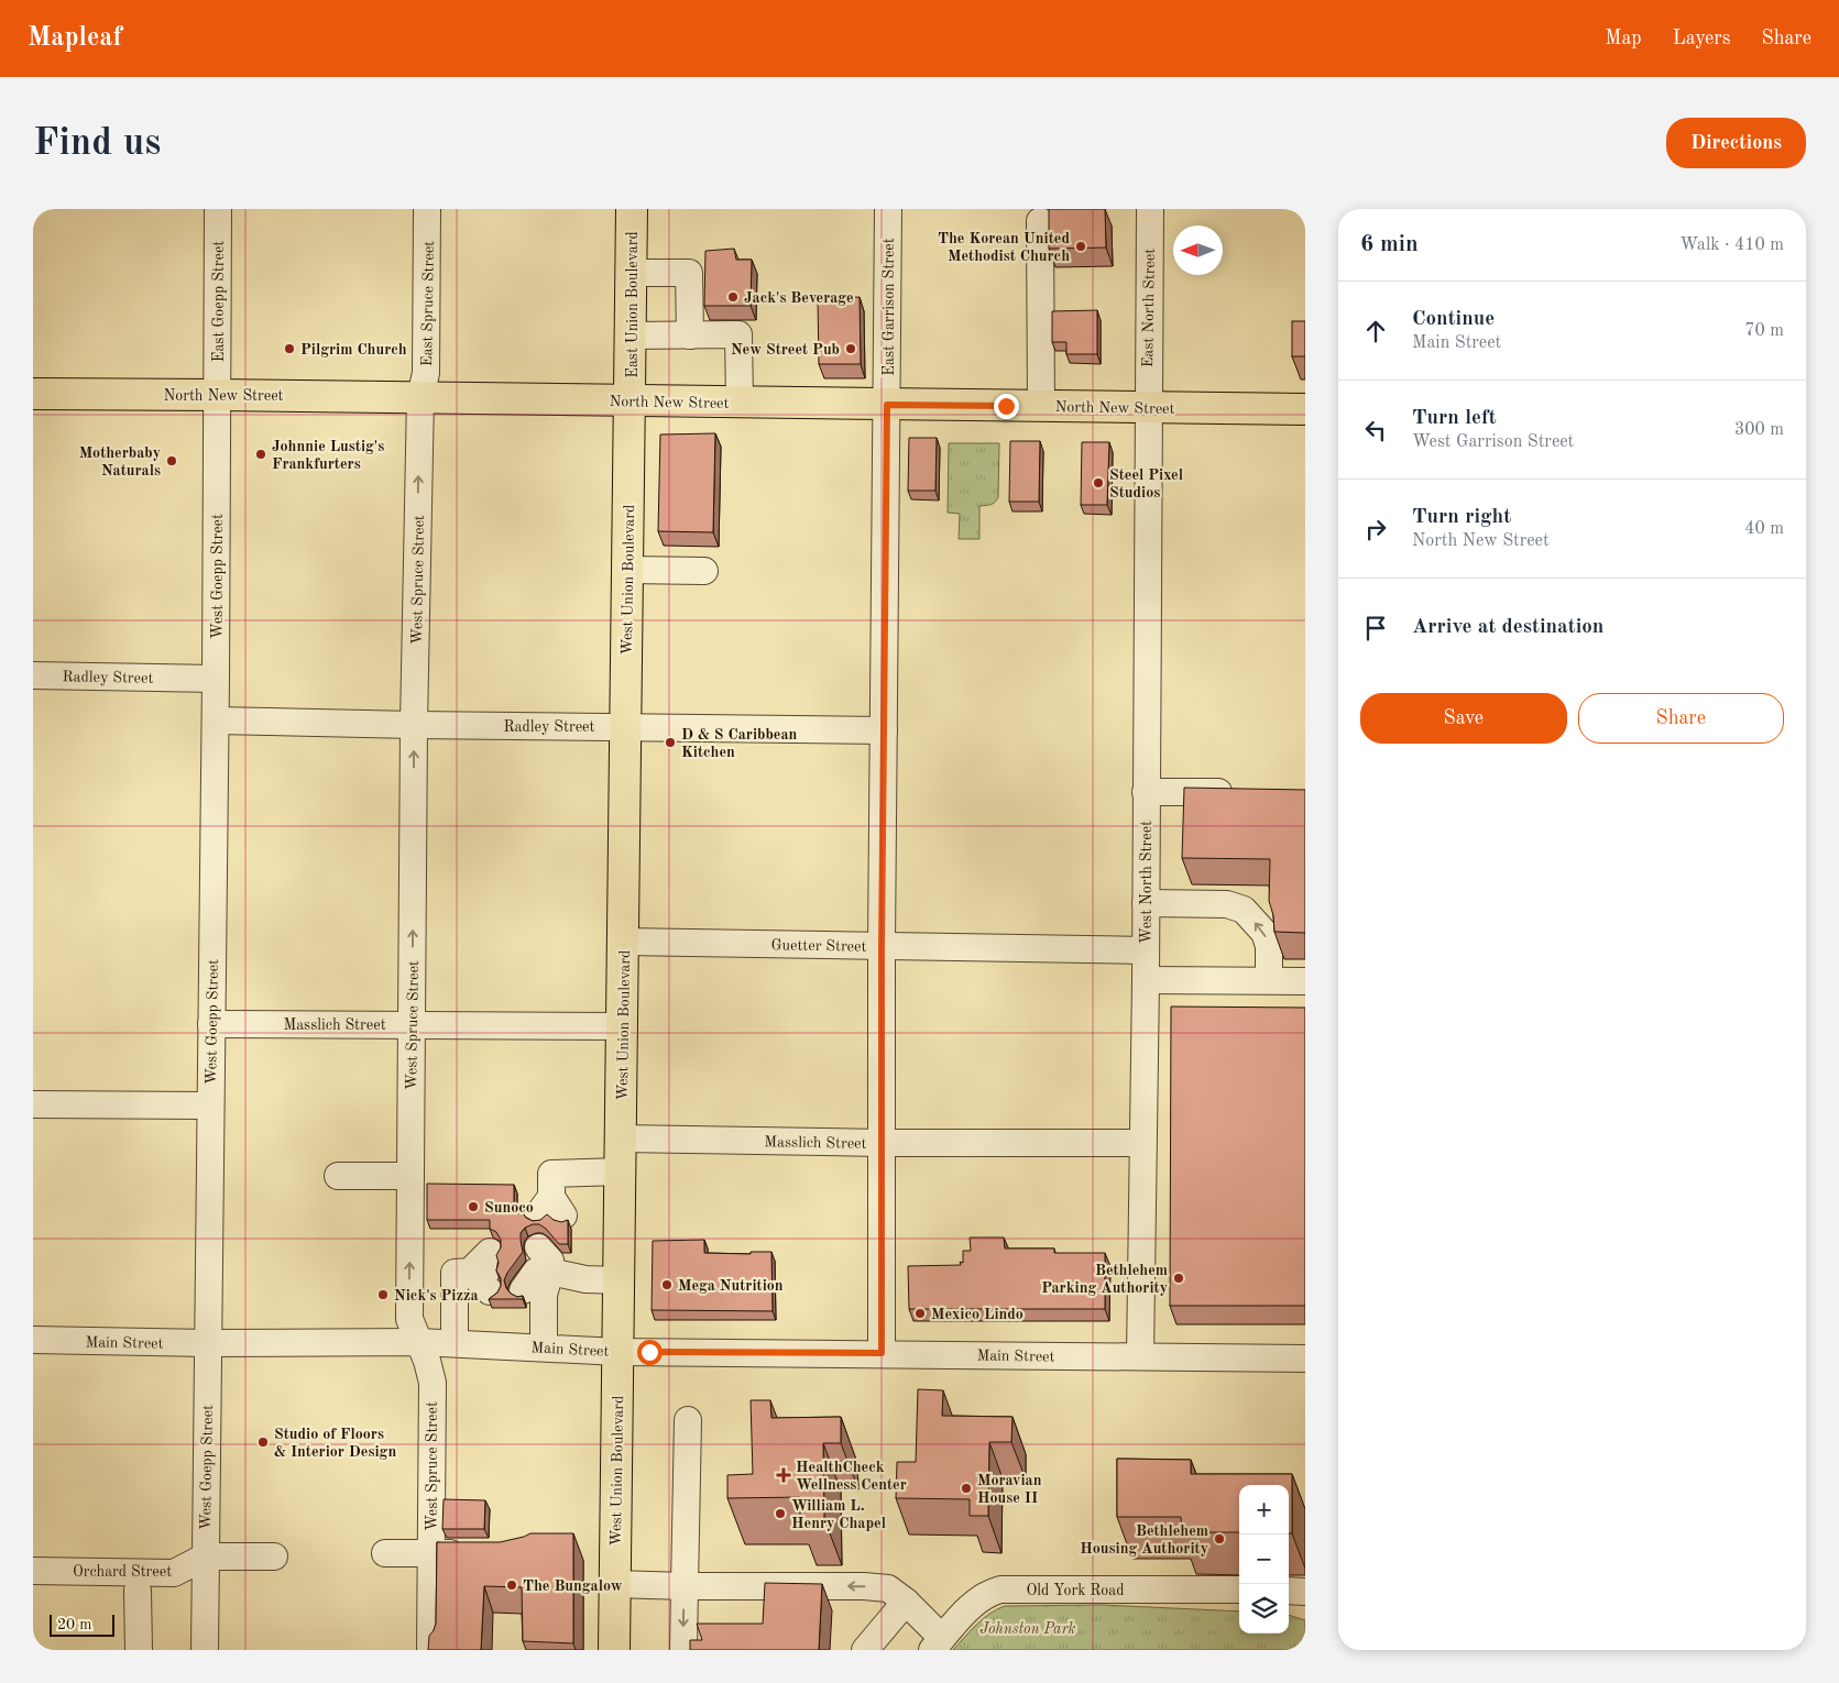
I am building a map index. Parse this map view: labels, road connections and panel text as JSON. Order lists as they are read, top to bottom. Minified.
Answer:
{"streets":{"main road":["East Union Boulevard","North New Street","West Union Boulevard"],"street":["East Goepp Street","East Spruce Street","East Garrison Street","East North Street","West Goepp Street","West Spruce Street","Radley Street","West North Street","Guetter Street","Masslich Street","Main Street","Orchard Street","Old York Road"]},"crossings":[["East Goepp Street","North New Street"],["East Goepp Street","West Goepp Street"],["East Spruce Street","North New Street"],["East Spruce Street","West Spruce Street"],["East Union Boulevard","North New Street"],["East Union Boulevard","West Union Boulevard"],["East Garrison Street","North New Street"],["East Garrison Street","Radley Street"],["East Garrison Street","Guetter Street"],["East Garrison Street","Masslich Street"],["East Garrison Street","Main Street"],["East North Street","North New Street"],["East North Street","West North Street"],["North New Street","West Goepp Street"],["North New Street","West Spruce Street"],["North New Street","West Union Boulevard"],["North New Street","West North Street"],["West Goepp Street","Radley Street"],["West Goepp Street","Masslich Street"],["West Goepp Street","Main Street"],["West Goepp Street","Orchard Street"],["West Spruce Street","Radley Street"],["West Spruce Street","Masslich Street"],["West Spruce Street","Main Street"],["West Union Boulevard","Radley Street"],["West Union Boulevard","Guetter Street"],["West Union Boulevard","Masslich Street"],["West Union Boulevard","Main Street"],["West North Street","Guetter Street"],["West North Street","Masslich Street"],["West North Street","Main Street"]],"one_way":["West Spruce Street"],"parks":["Johnston Park"],"places":{"other":["The Korean United Methodist Church","Jack's Beverage","Pilgrim Church","New Street Pub","Johnnie Lustig's Frankfurters","Motherbaby Naturals","Steel Pixel Studios","D & S Caribbean Kitchen","Sunoco","Bethlehem Parking Authority","Mega Nutrition","Nick's Pizza","Mexico Lindo","Studio of Floors & Interior Design","Moravian House II","William L. Henry Chapel","Bethlehem Housing Authority","The Bungalow"],"health":["HealthCheck Wellness Center"]},"scale_bar":"20 m","north":"left","page":{"header":"Mapleaf","nav":["Map","Layers","Share"],"buttons":["Directions",["Save","Share"]],"title":"Find us","heading":["6 min","Walk · 410 m"],"list":[["Continue","Main Street","70 m"],["Turn left","West Garrison Street","300 m"],["Turn right","North New Street","40 m"],"Arrive at destination"],"map_buttons":["+","−"],"scale":"20 m"}}
